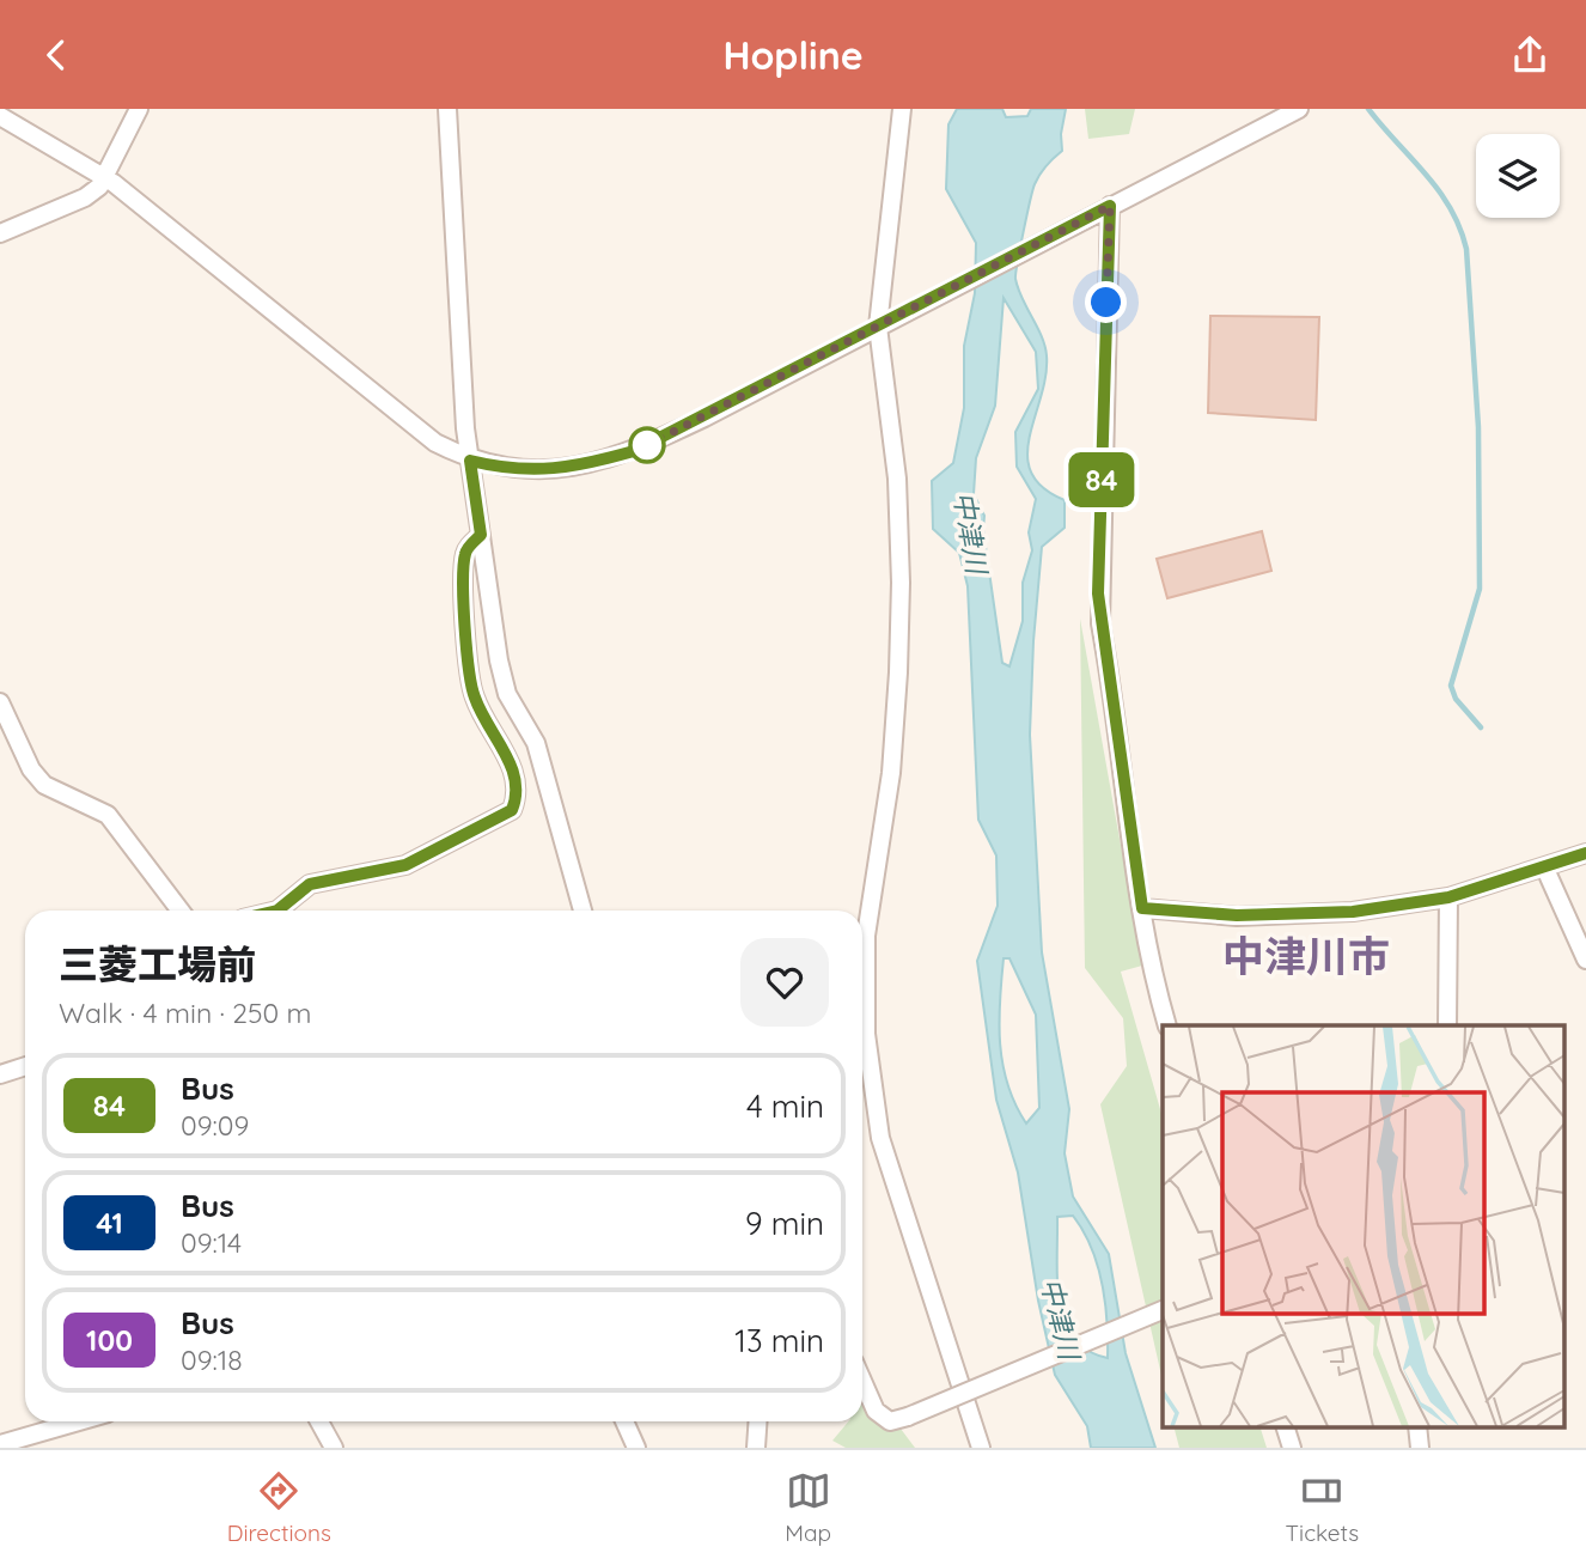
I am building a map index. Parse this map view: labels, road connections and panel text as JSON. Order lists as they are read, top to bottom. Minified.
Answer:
{"districts":["中津川市"],"water":["中津川"],"lines":["bus line 84"],"page":{"header":"Hopline","on_map":"84","heading":["三菱工場前","Walk · 4 min · 250 m"],"list":[{"mark":"84","name":"Bus","note":"09:09","value":"4 min"},{"mark":"41","name":"Bus","note":"09:14","value":"9 min"},{"mark":"100","name":"Bus","note":"09:18","value":"13 min"}],"tabs":["Directions","Map","Tickets"]}}
